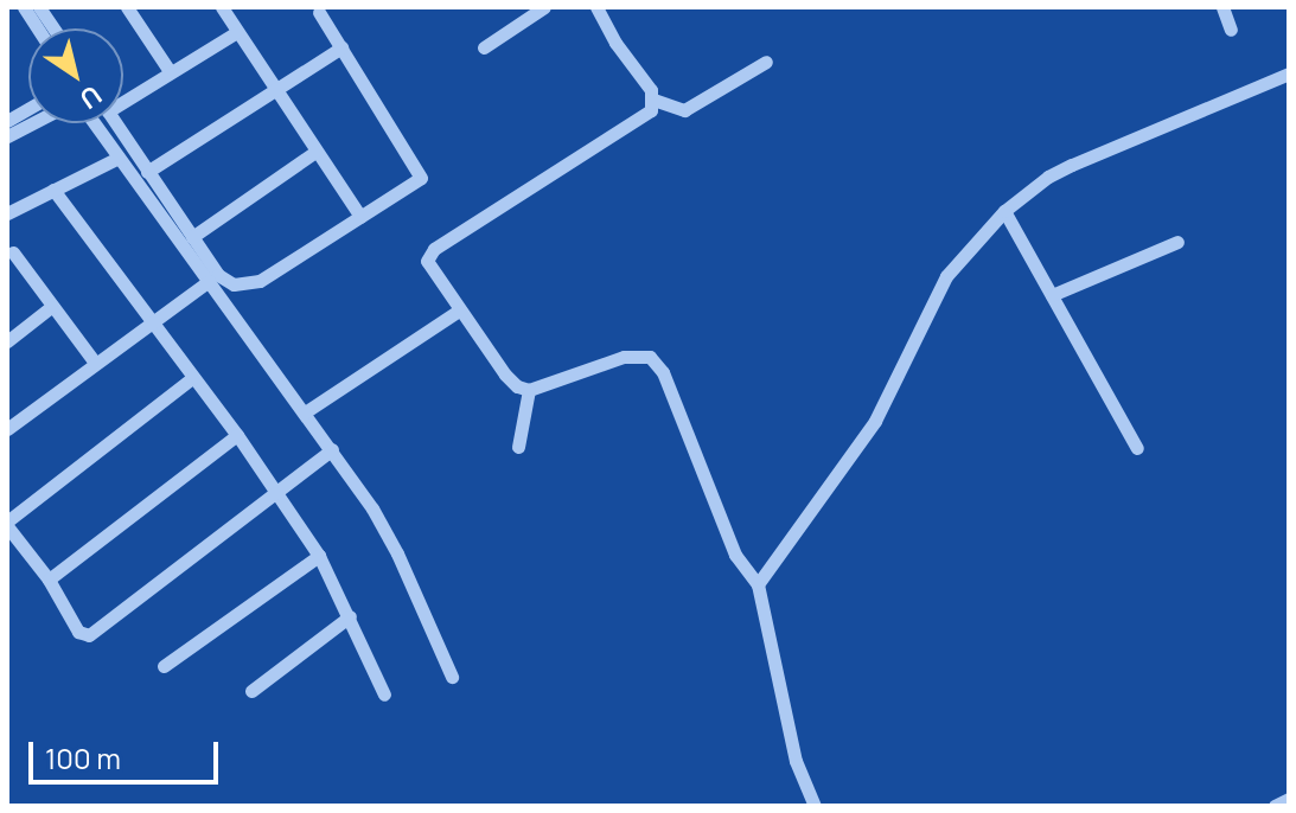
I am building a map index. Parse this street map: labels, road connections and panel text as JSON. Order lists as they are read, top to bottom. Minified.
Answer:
{"scale_bar":"100 m","north":"bottom right"}
